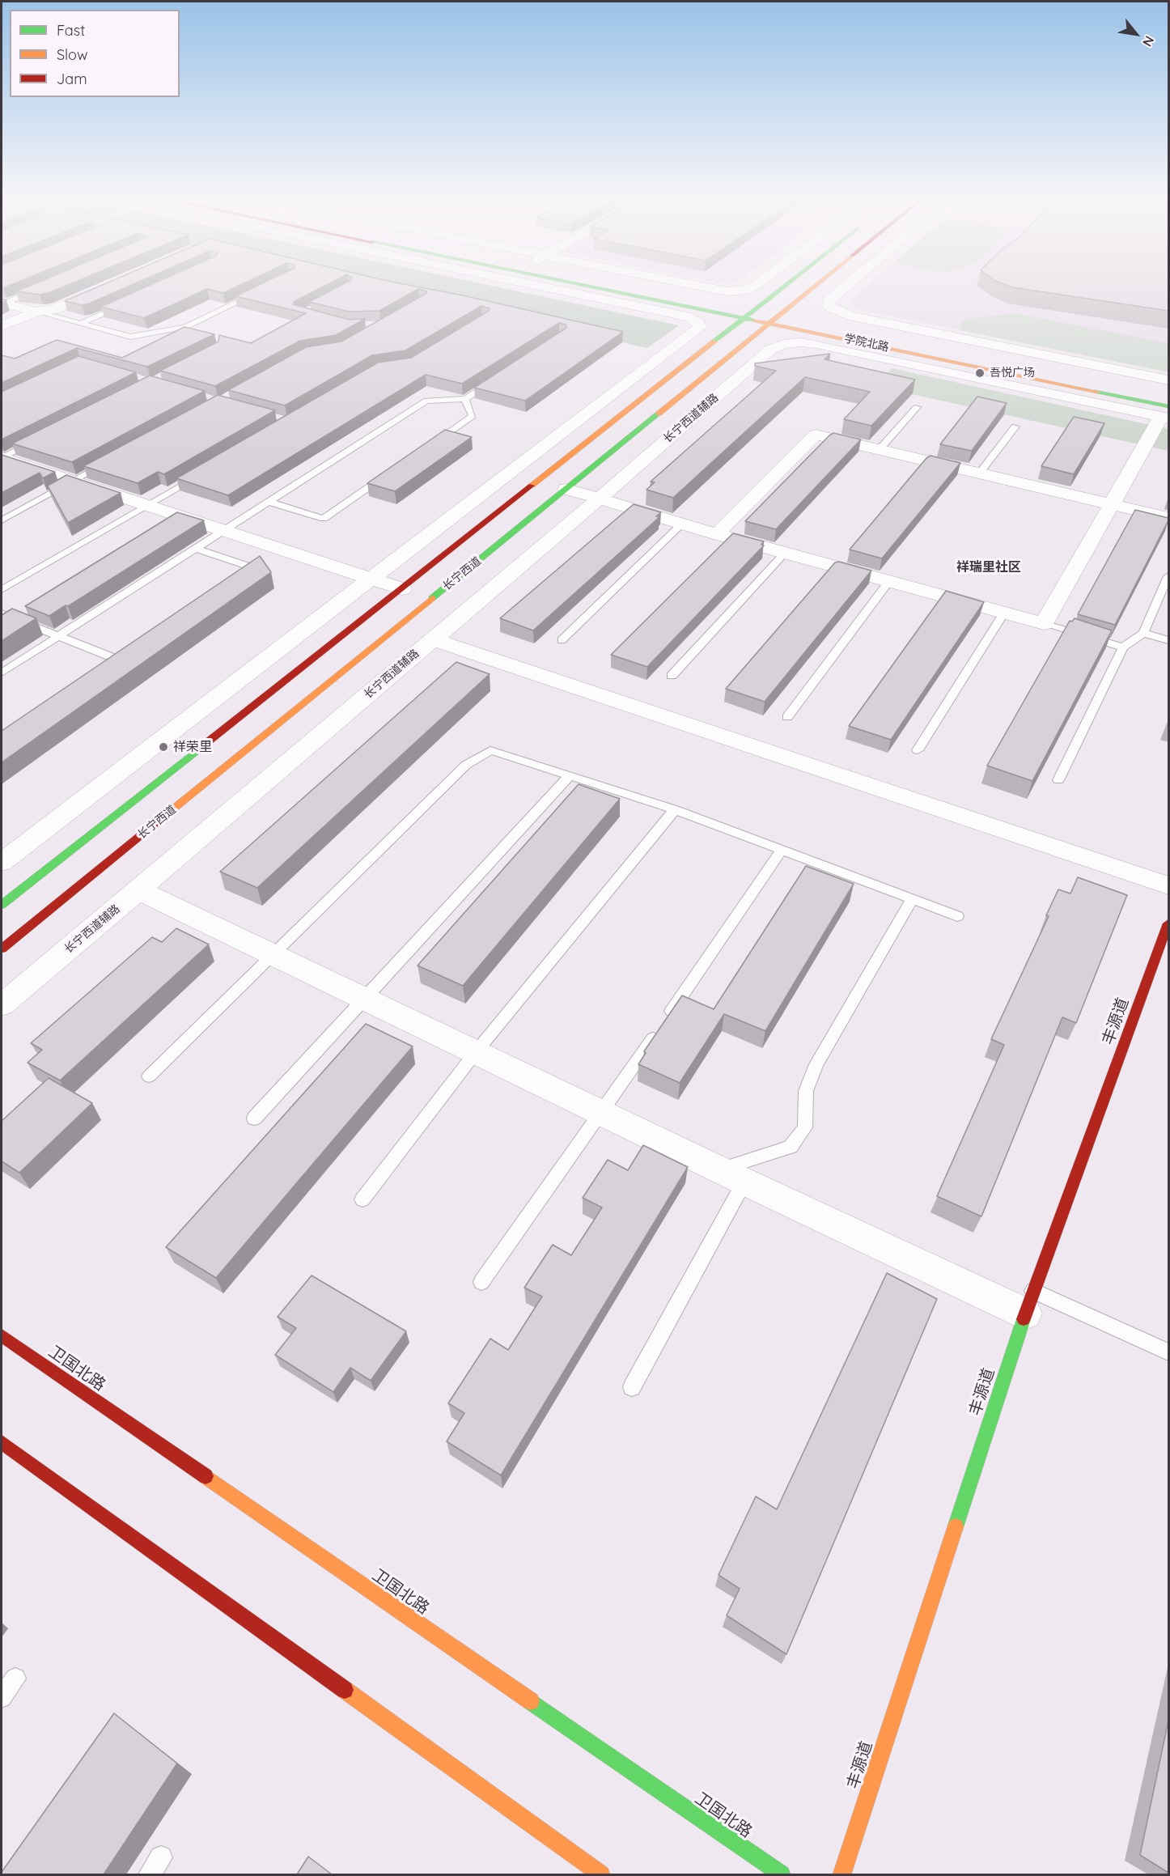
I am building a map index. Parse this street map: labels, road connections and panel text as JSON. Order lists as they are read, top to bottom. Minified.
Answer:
{"streets":{"main road":["学院北路","长宁西道","丰源道","卫国北路"],"street":["长宁西道辅路"]},"crossings":[["学院北路","长宁西道辅路"],["学院北路","长宁西道"]],"districts":["祥瑞里社区"],"places":["吾悦广场","祥荣里"],"legend":["Fast","Slow","Jam"],"north":"bottom right"}
